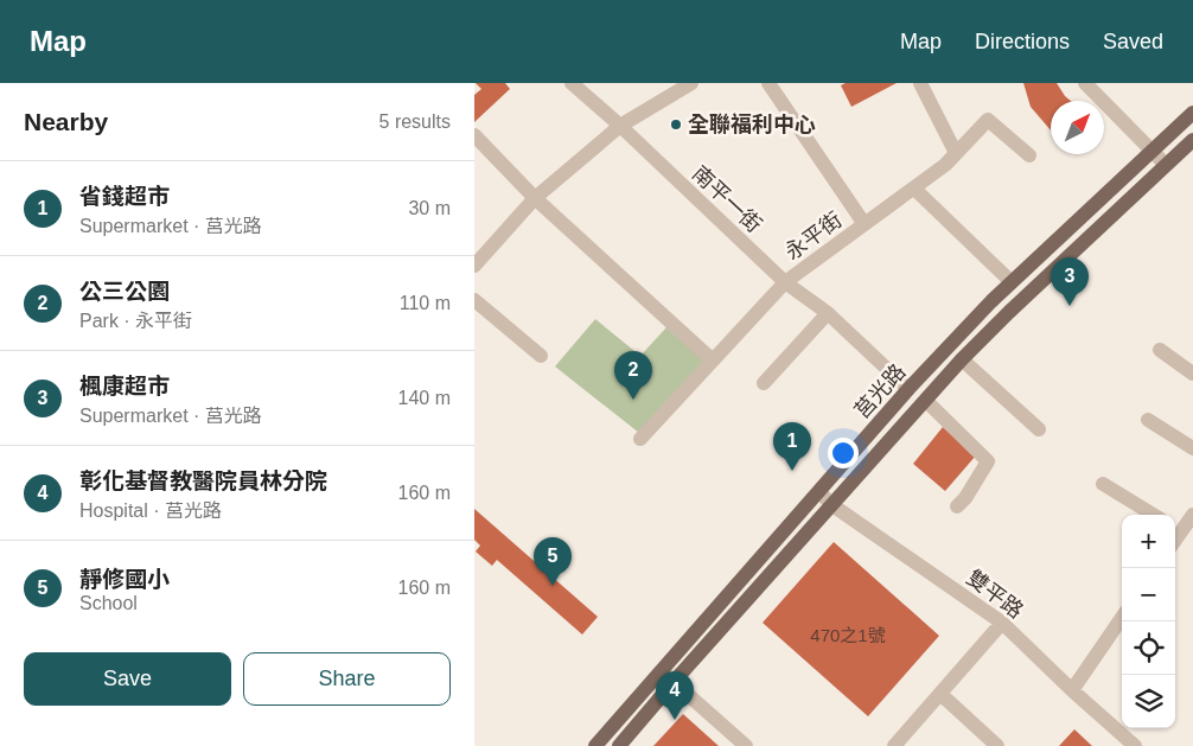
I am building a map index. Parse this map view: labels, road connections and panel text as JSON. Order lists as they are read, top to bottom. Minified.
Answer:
{"streets":{"main road":["莒光路"],"street":["南平一街","永平街","雙平路"]},"crossings":[["南平一街","永平街"],["南平一街","莒光路"],["莒光路","雙平路"]],"places":["全聯福利中心"],"house_numbers":["470之1號"],"north":"top right","page":{"header":"Map","nav":["Map","Directions","Saved"],"heading":["Nearby","5 results"],"list":[{"mark":"1","name":"省錢超市","note":"Supermarket · 莒光路","value":"30 m"},{"mark":"2","name":"公三公園","note":"Park · 永平街","value":"110 m"},{"mark":"3","name":"楓康超市","note":"Supermarket · 莒光路","value":"140 m"},{"mark":"4","name":"彰化基督教醫院員林分院","note":"Hospital · 莒光路","value":"160 m"},{"mark":"5","name":"靜修國小","note":"School","value":"160 m"}],"pins":["3","2","1","5","4"],"map_buttons":["+","−"],"buttons":["Save","Share"]}}
